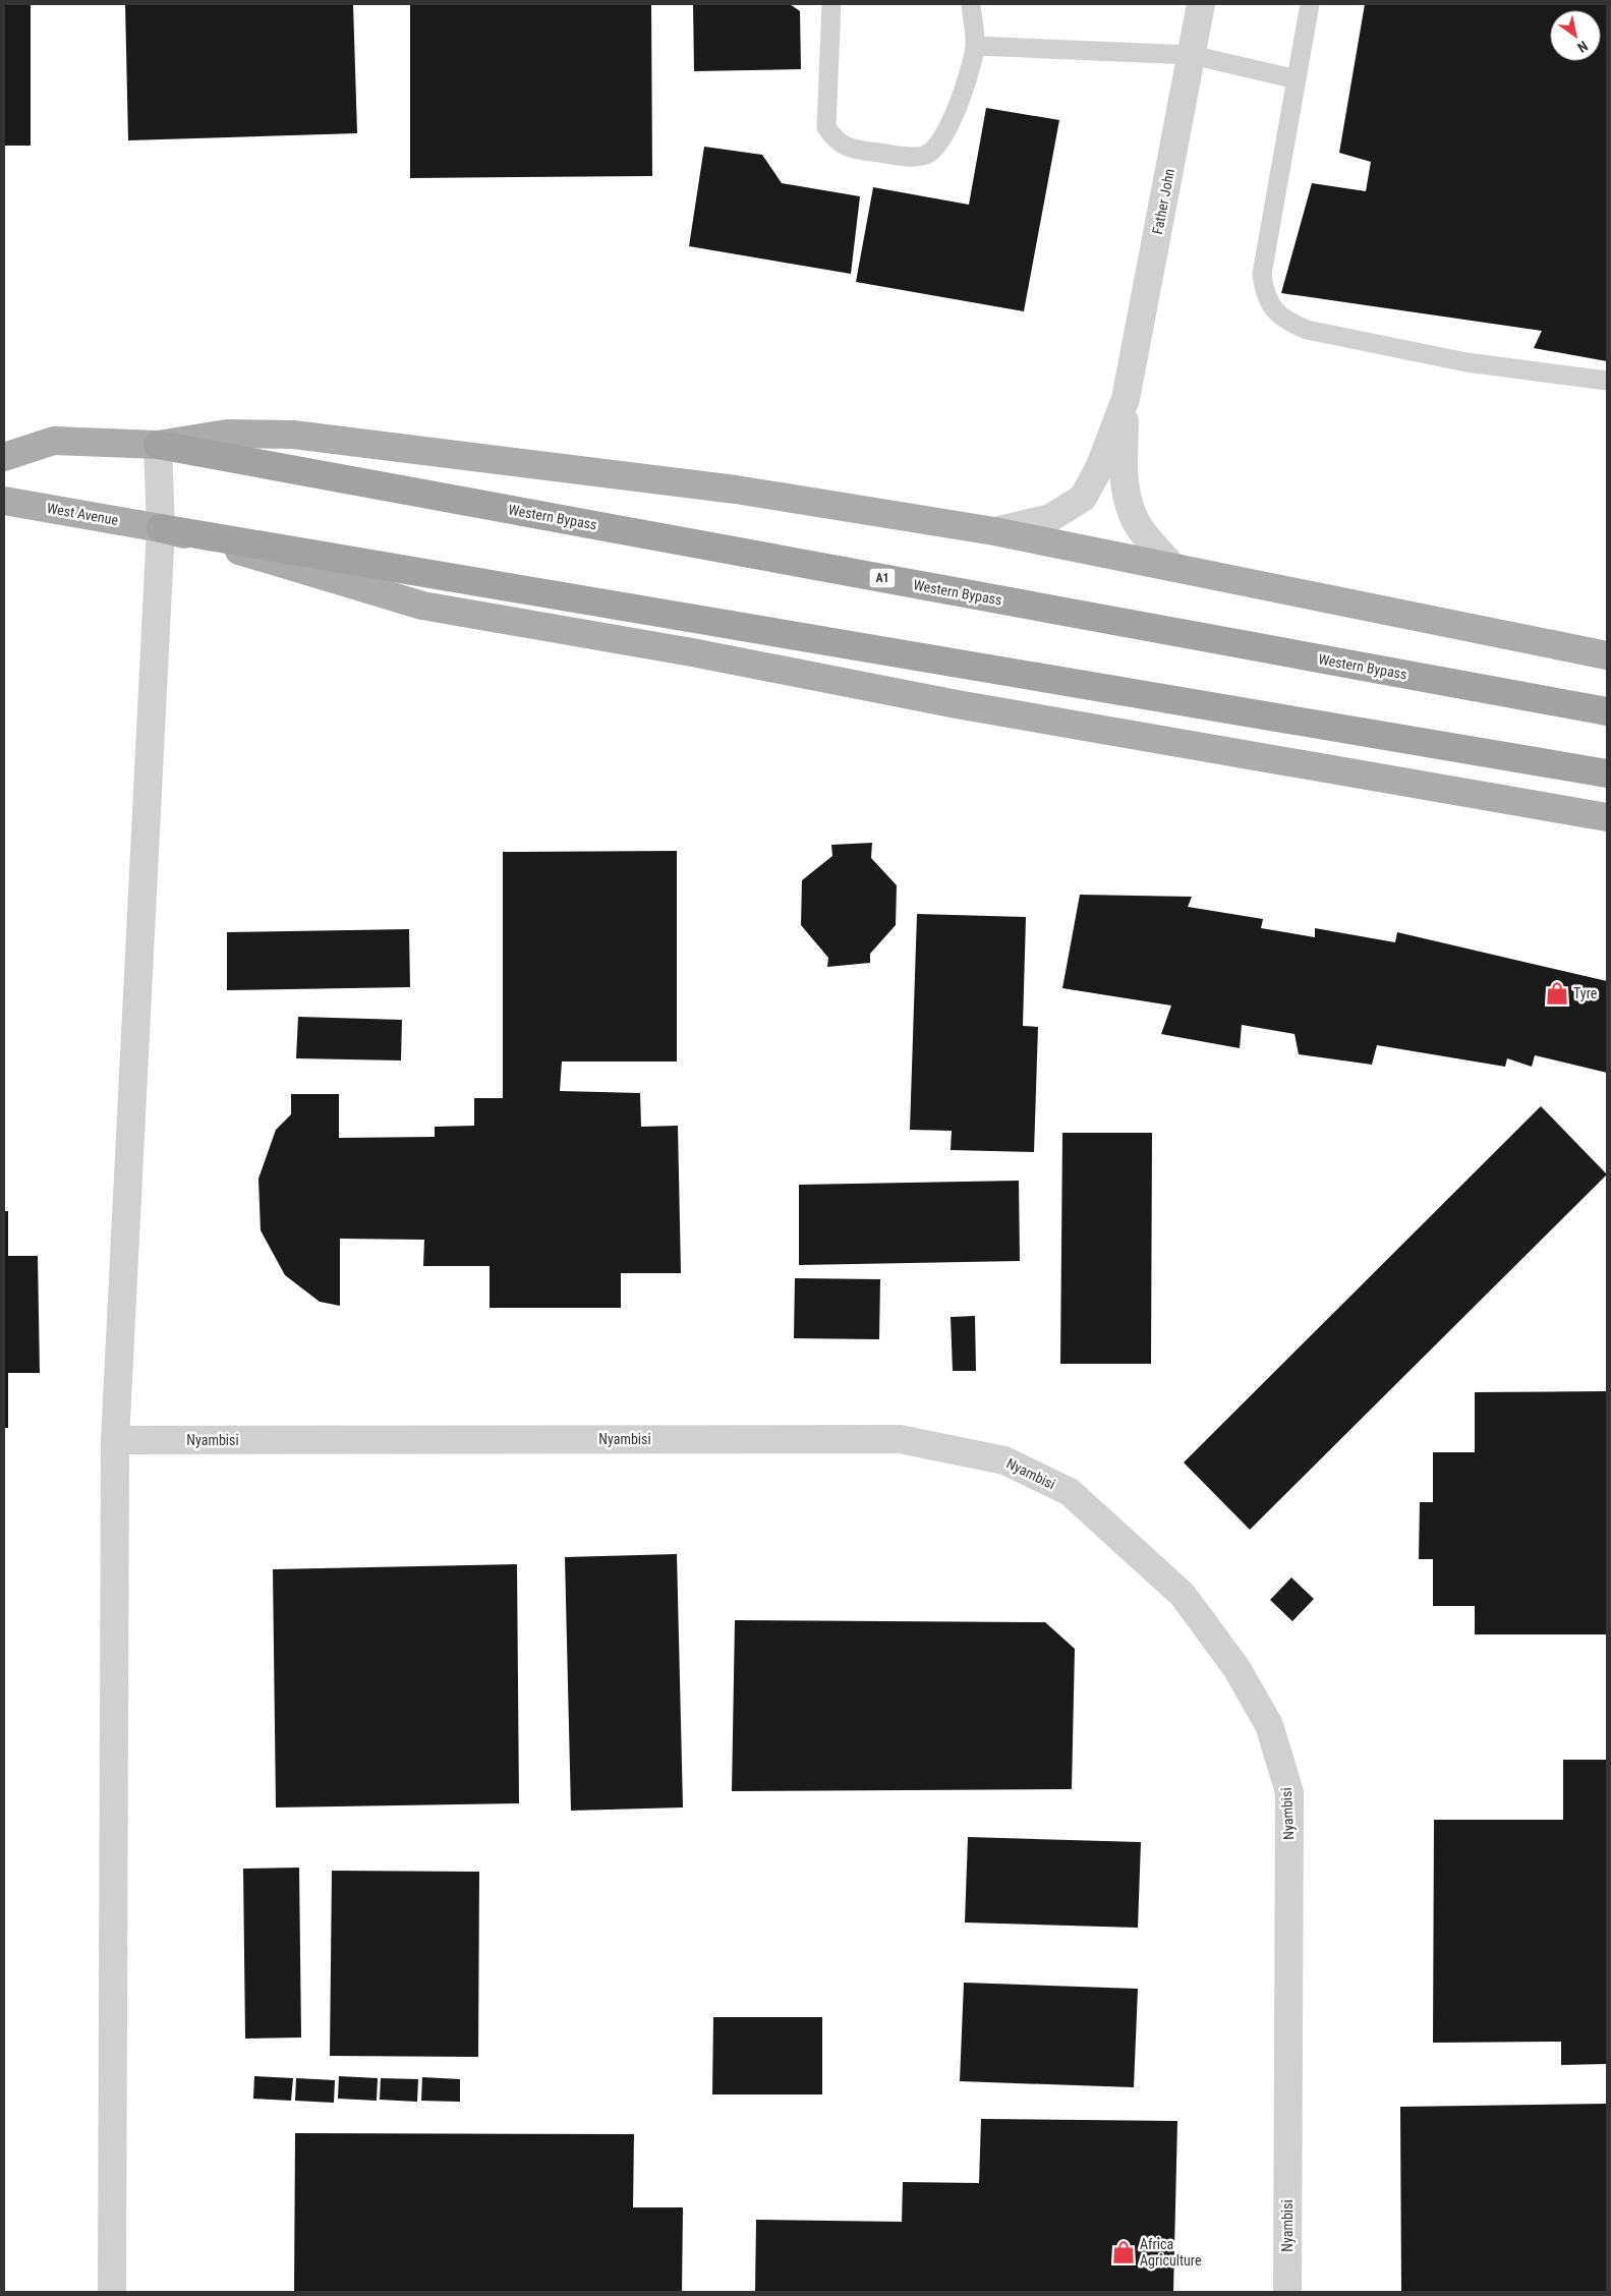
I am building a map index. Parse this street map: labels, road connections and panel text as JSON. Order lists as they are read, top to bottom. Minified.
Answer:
{"streets":{"highway":["Western Bypass","A1"],"main road":["West Avenue"],"street":["Father John","Nyambisi"]},"places":{"shop":["Tyre","Africa Agriculture"]},"north":"bottom right"}
